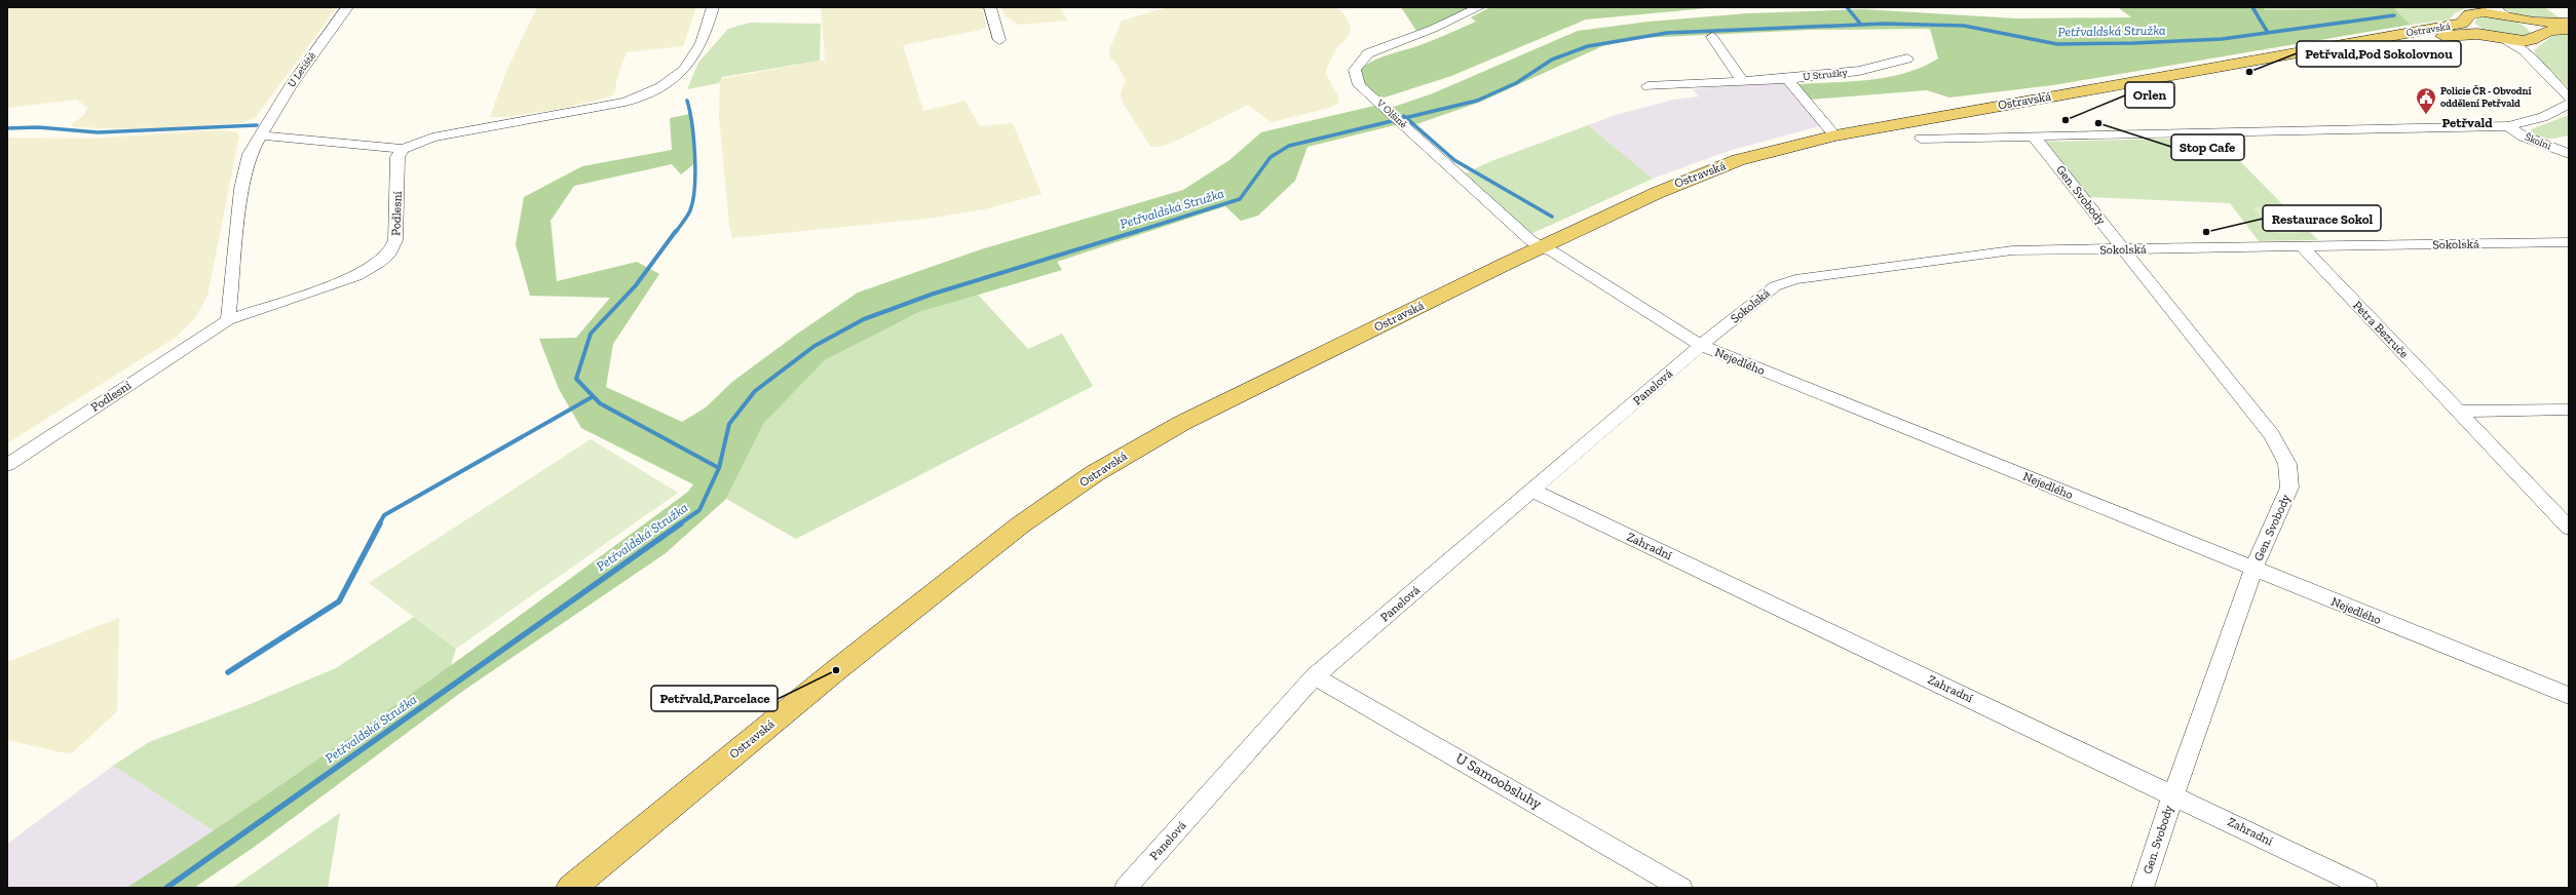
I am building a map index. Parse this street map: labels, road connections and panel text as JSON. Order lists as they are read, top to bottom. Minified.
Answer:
{"streets":{"main road":["Ostravská"],"street":["U Letiště","U Stružky","V Olšině","Školní","Gen. Svobody","Podlesní","Sokolská","Petra Bezruče","Nejedlého","Panelová","Zahradní","U Samoobsluhy"]},"crossings":[["Ostravská","V Olšině"],["Ostravská","Nejedlého"],["U Letiště","Podlesní"],["V Olšině","Nejedlého"],["Gen. Svobody","Sokolská"],["Gen. Svobody","Nejedlého"],["Gen. Svobody","Zahradní"],["Sokolská","Petra Bezruče"],["Sokolská","Nejedlého"],["Sokolská","Panelová"],["Nejedlého","Panelová"],["Panelová","Zahradní"],["Panelová","U Samoobsluhy"]],"districts":["Petřvald"],"water":["Petřvaldská Stružka"],"places":{"other":["Petřvald,Pod Sokolovnou","Orlen","Stop Cafe","Restaurace Sokol","Petřvald,Parcelace"],"public building":["Policie ČR - Obvodní oddělení Petřvald"]}}
